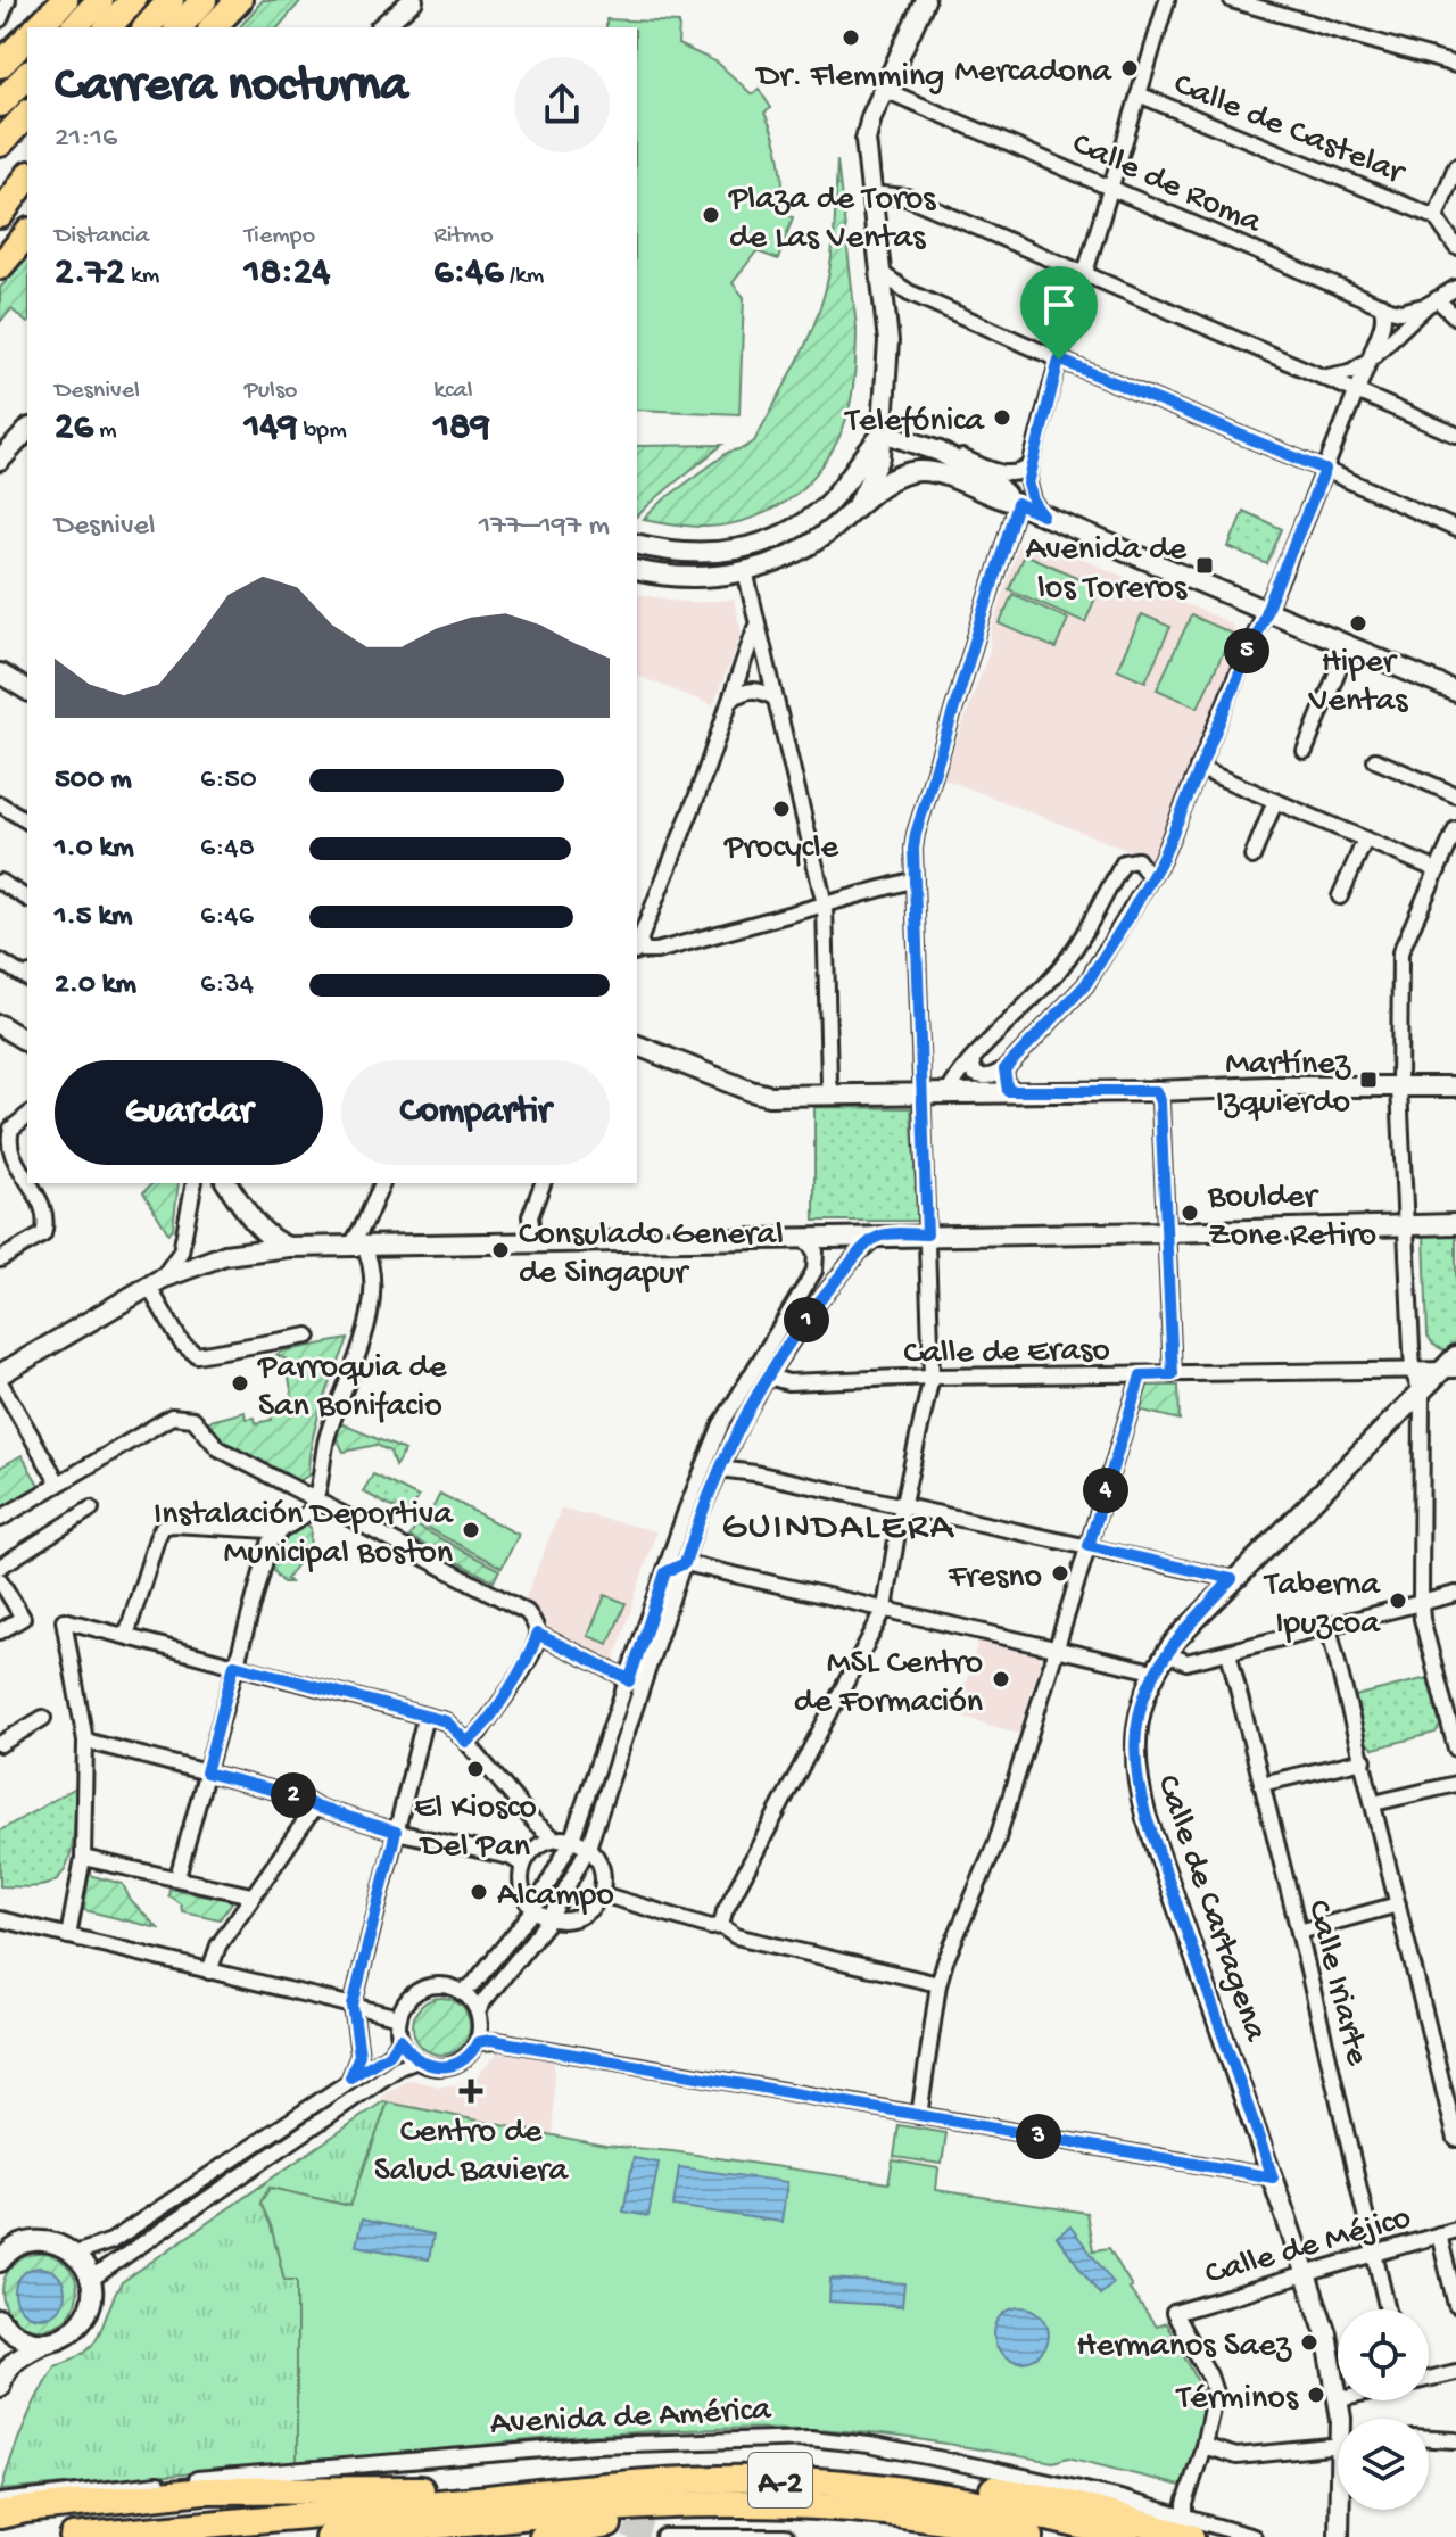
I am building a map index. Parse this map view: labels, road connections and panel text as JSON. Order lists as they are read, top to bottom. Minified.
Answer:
{"streets":{"highway":["Avenida de América","A-2"],"street":["Calle de Castelar","Calle de Roma","Calle de Eraso","Calle de Cartagena","Calle Iriarte","Calle de Méjico"]},"crossings":[["Calle de Eraso","Calle de Cartagena"],["Calle de Cartagena","Calle de Méjico"],["Calle Iriarte","Calle de Méjico"]],"districts":["GUINDALERA"],"places":{"other":["Dr. Flemming","Mercadona","Plaza de Toros de Las Ventas","Telefónica","Hiper Ventas","Procycle","Boulder Zone Retiro","Consulado General de Singapur","Parroquia de San Bonifacio","Instalación Deportiva Municipal Boston","Fresno","Taberna Ipuzcoa","MSL Centro de Formación","El Kiosco Del Pan","Alcampo","Hermanos Saez","Términos"],"transit":["Avenida de los Toreros","Martínez Izquierdo"],"health":["Centro de Salud Baviera"]},"page":{"heading":["Carrera nocturna","21:16"],"stats":[["Distancia","2.72 km"],["Tiempo","18:24"],["Ritmo","6:46 /km"],["Desnivel","26 m"],["Pulso","149 bpm"],["kcal","189"]],"chart":["Desnivel","177–197 m"],"pins":["5","1","4","2","3"],"list":[{"name":"500 m","note":"6:50"},{"name":"1.0 km","note":"6:48"},{"name":"1.5 km","note":"6:46"},{"name":"2.0 km","note":"6:34"}],"buttons":["Guardar","Compartir"]}}
